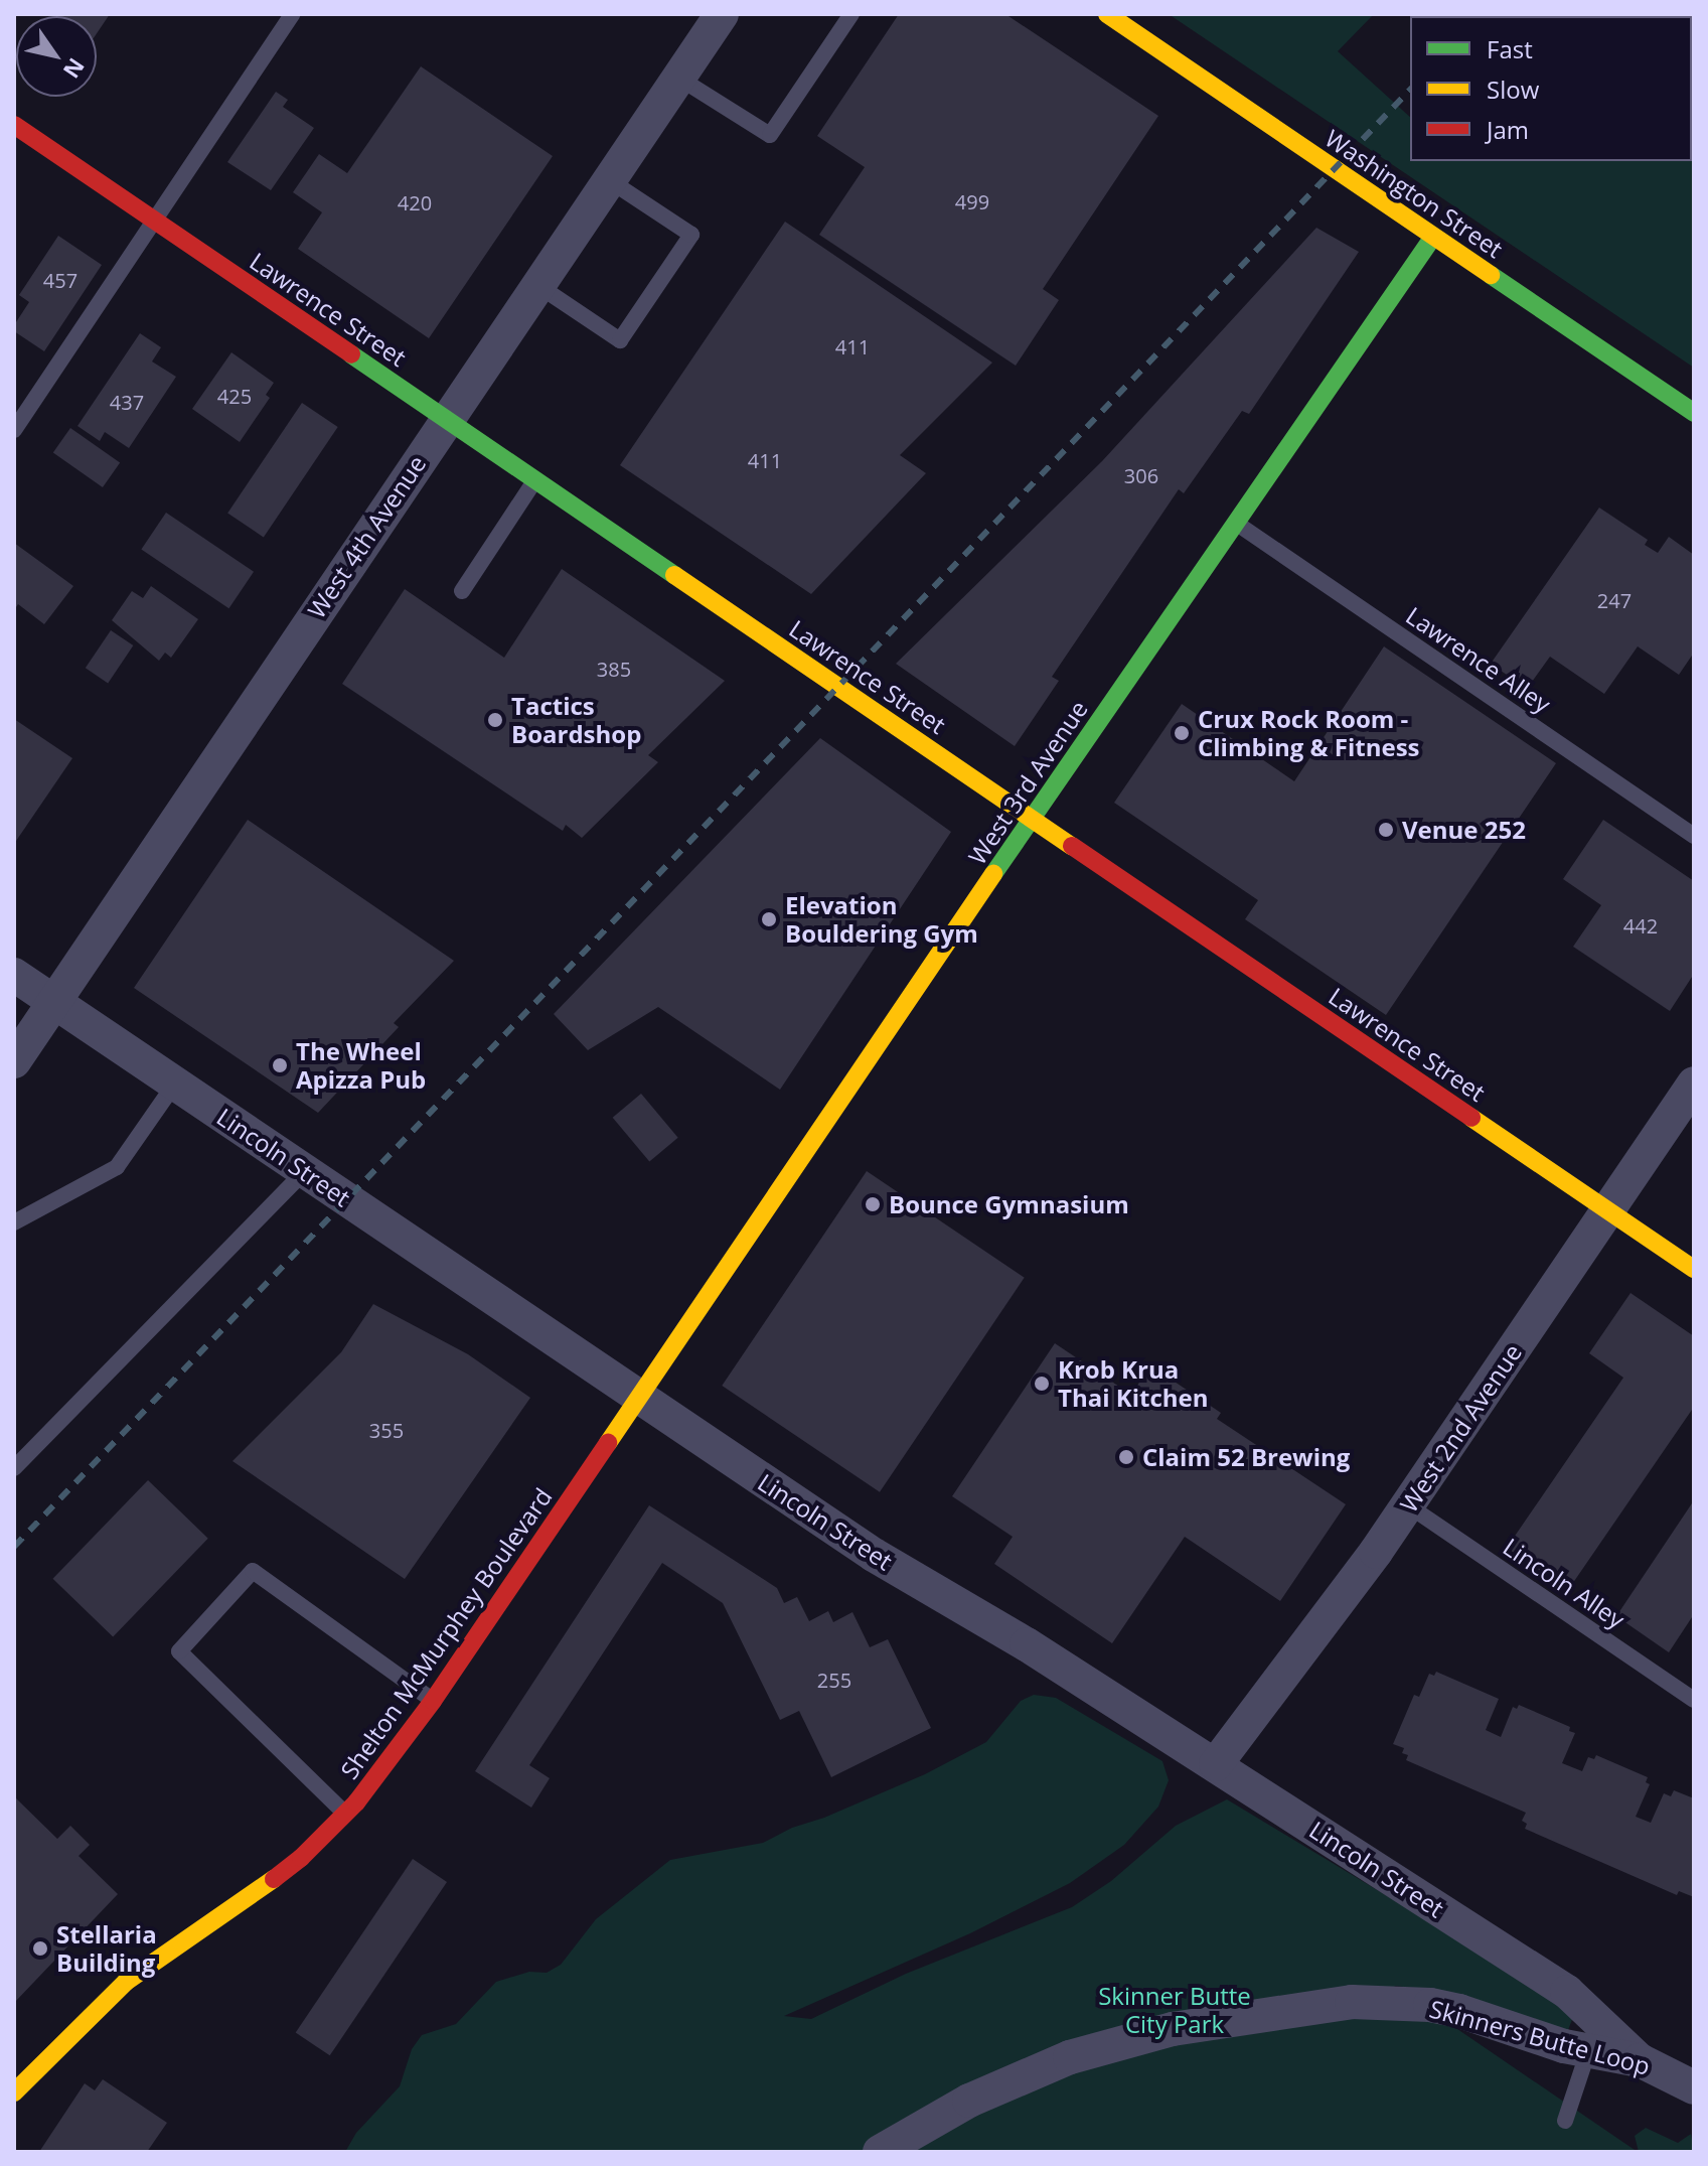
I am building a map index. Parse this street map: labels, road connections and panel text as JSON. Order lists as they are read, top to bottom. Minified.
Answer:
{"streets":{"main road":["Washington Street","Lawrence Street","West 3rd Avenue","Shelton McMurphey Boulevard"],"street":["West 4th Avenue","Lincoln Street","West 2nd Avenue","Skinners Butte Loop"],"lane":["Lawrence Alley","Lincoln Alley"]},"crossings":[["Washington Street","West 3rd Avenue"],["Lawrence Street","West 4th Avenue"],["Lawrence Street","West 3rd Avenue"],["Lawrence Street","West 2nd Avenue"],["West 4th Avenue","Lincoln Street"],["Lawrence Alley","West 3rd Avenue"],["West 3rd Avenue","Lincoln Street"],["West 3rd Avenue","Shelton McMurphey Boulevard"],["Lincoln Street","West 2nd Avenue"],["Lincoln Street","Shelton McMurphey Boulevard"],["Lincoln Street","Skinners Butte Loop"],["West 2nd Avenue","Lincoln Alley"]],"parks":["Skinner Butte City Park"],"places":["Tactics Boardshop","Crux Rock Room - Climbing & Fitness","Venue 252","Elevation Bouldering Gym","The Wheel Apizza Pub","Bounce Gymnasium","Krob Krua Thai Kitchen","Claim 52 Brewing","Stellaria Building"],"house_numbers":["499","420","457","411","425","437","411","306","247","385","442","355","255"],"legend":["Fast","Slow","Jam"],"north":"bottom right"}
